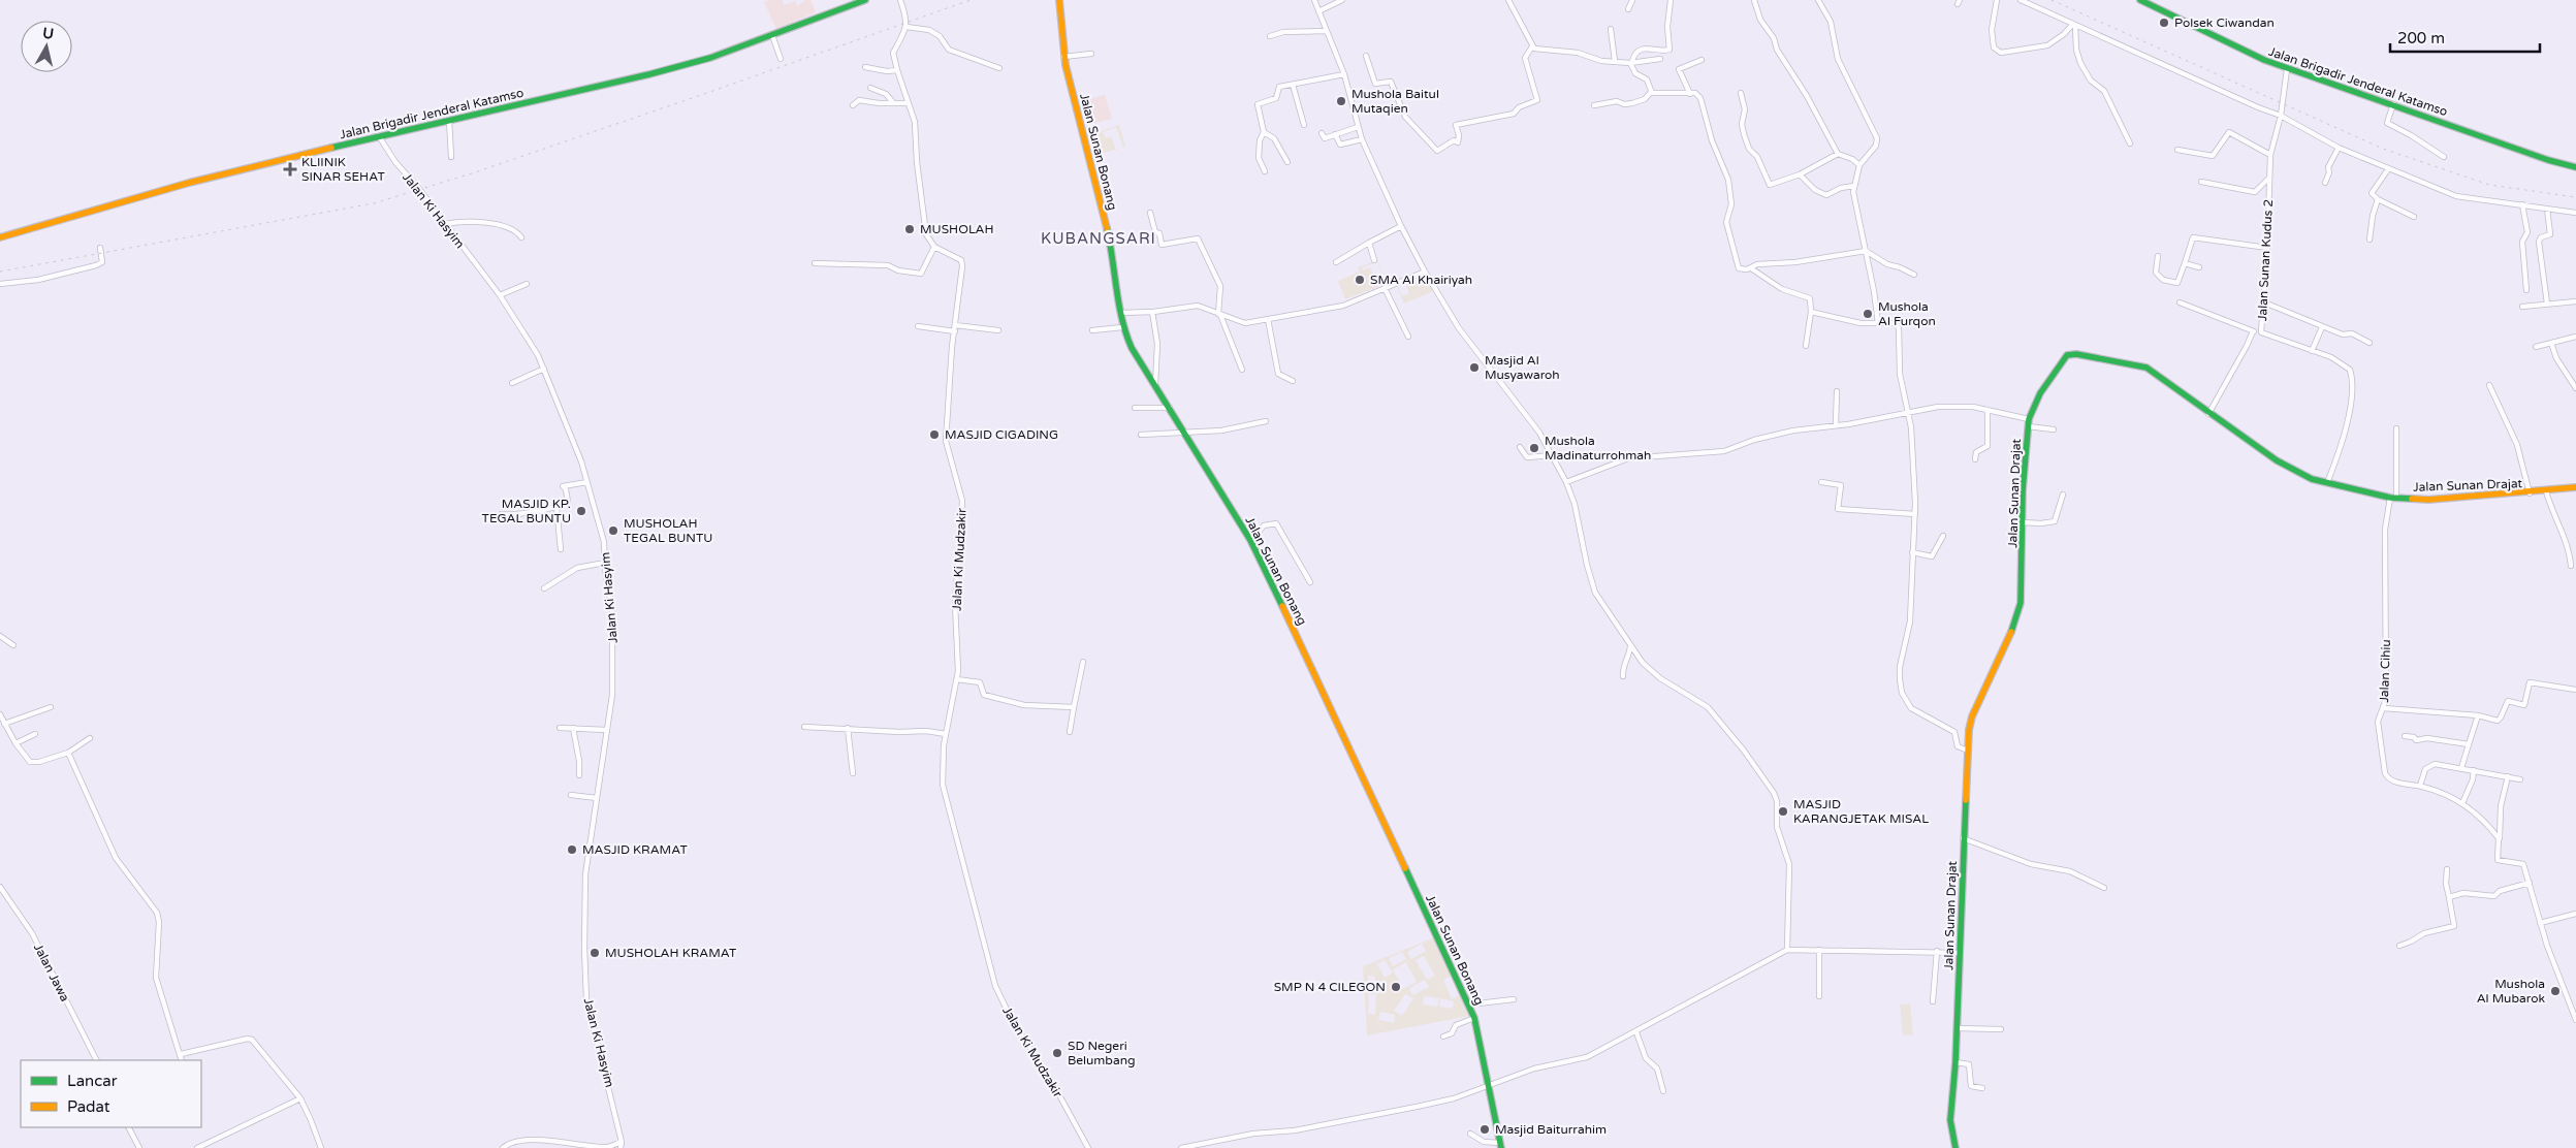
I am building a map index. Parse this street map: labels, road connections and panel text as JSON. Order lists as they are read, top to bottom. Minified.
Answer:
{"streets":{"main road":["Jalan Brigadir Jenderal Katamso","Jalan Sunan Bonang","Jalan Sunan Drajat"],"street":["Jalan Ki Hasyim","Jalan Sunan Kudus 2","Jalan Ki Mudzakir","Jalan Cihiu","Jalan Jawa"]},"crossings":[["Jalan Brigadir Jenderal Katamso","Jalan Ki Hasyim"],["Jalan Brigadir Jenderal Katamso","Jalan Sunan Kudus 2"],["Jalan Sunan Kudus 2","Jalan Sunan Drajat"],["Jalan Sunan Drajat","Jalan Cihiu"]],"districts":["KUBANGSARI"],"places":{"other":["Polsek Ciwandan","Mushola Baitul Mutaqien","MUSHOLAH","SMA Al Khairiyah","Mushola Al Furqon","Masjid Al Musyawaroh","MASJID CIGADING","Mushola Madinaturrohmah","MASJID KP. TEGAL BUNTU","MUSHOLAH TEGAL BUNTU","MASJID KARANGJETAK MISAL","MASJID KRAMAT","MUSHOLAH KRAMAT","SMP N 4 CILEGON","Mushola Al Mubarok","SD Negeri Belumbang","Masjid Baiturrahim"],"health":["KLIINIK SINAR SEHAT"]},"legend":["Lancar","Padat"],"scale_bar":"200 m","north":"top"}
